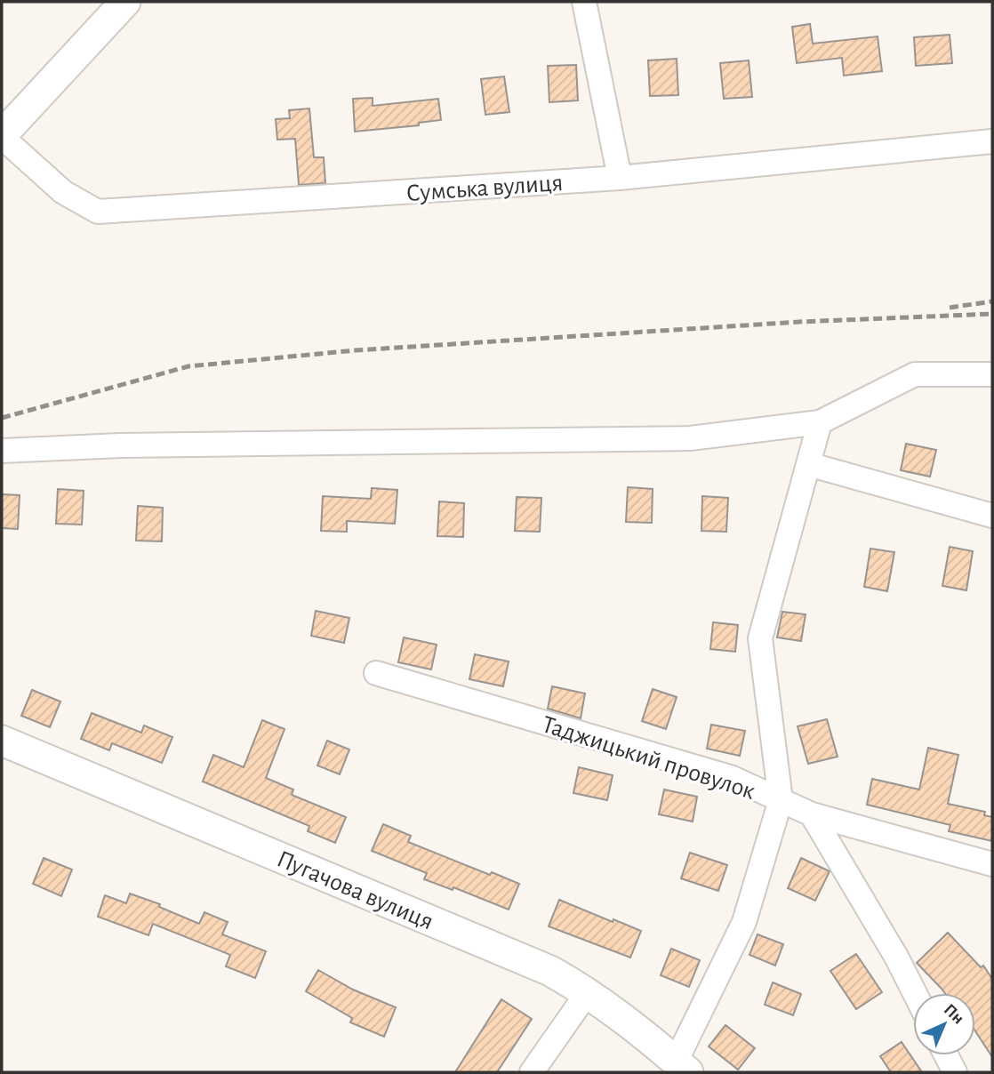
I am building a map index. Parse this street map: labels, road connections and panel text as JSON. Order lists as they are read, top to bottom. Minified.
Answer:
{"streets":{"street":["Сумська вулиця","Таджицький провулок","Пугачова вулиця"]},"north":"top right"}
